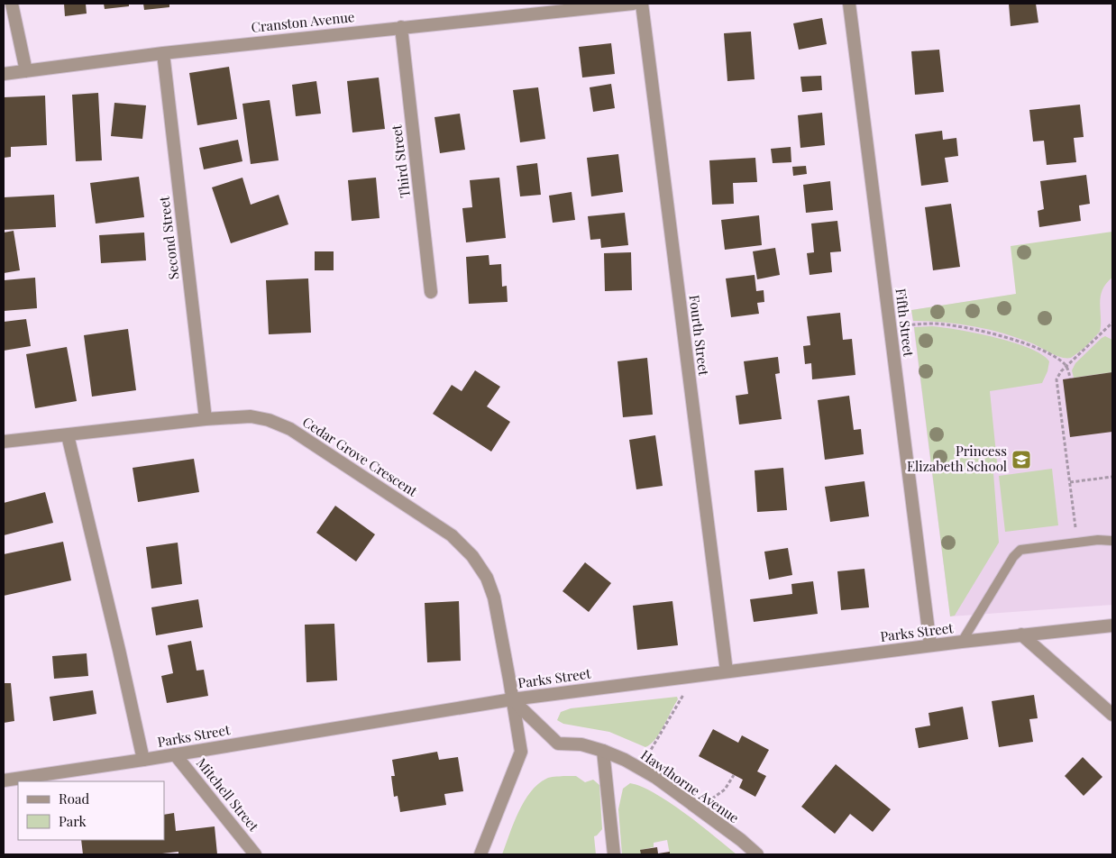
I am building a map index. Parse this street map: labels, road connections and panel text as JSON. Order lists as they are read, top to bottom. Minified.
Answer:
{"streets":{"street":["Cranston Avenue","Third Street","Second Street","Fifth Street","Fourth Street","Cedar Grove Crescent","Parks Street","Hawthorne Avenue","Mitchell Street"]},"crossings":[["Cranston Avenue","Third Street"],["Cranston Avenue","Second Street"],["Second Street","Cedar Grove Crescent"],["Fifth Street","Parks Street"],["Fourth Street","Parks Street"],["Cedar Grove Crescent","Parks Street"],["Cedar Grove Crescent","Hawthorne Avenue"],["Parks Street","Hawthorne Avenue"],["Parks Street","Mitchell Street"]],"places":{"school or university":["Princess Elizabeth School"]},"legend":["Road","Park"]}
